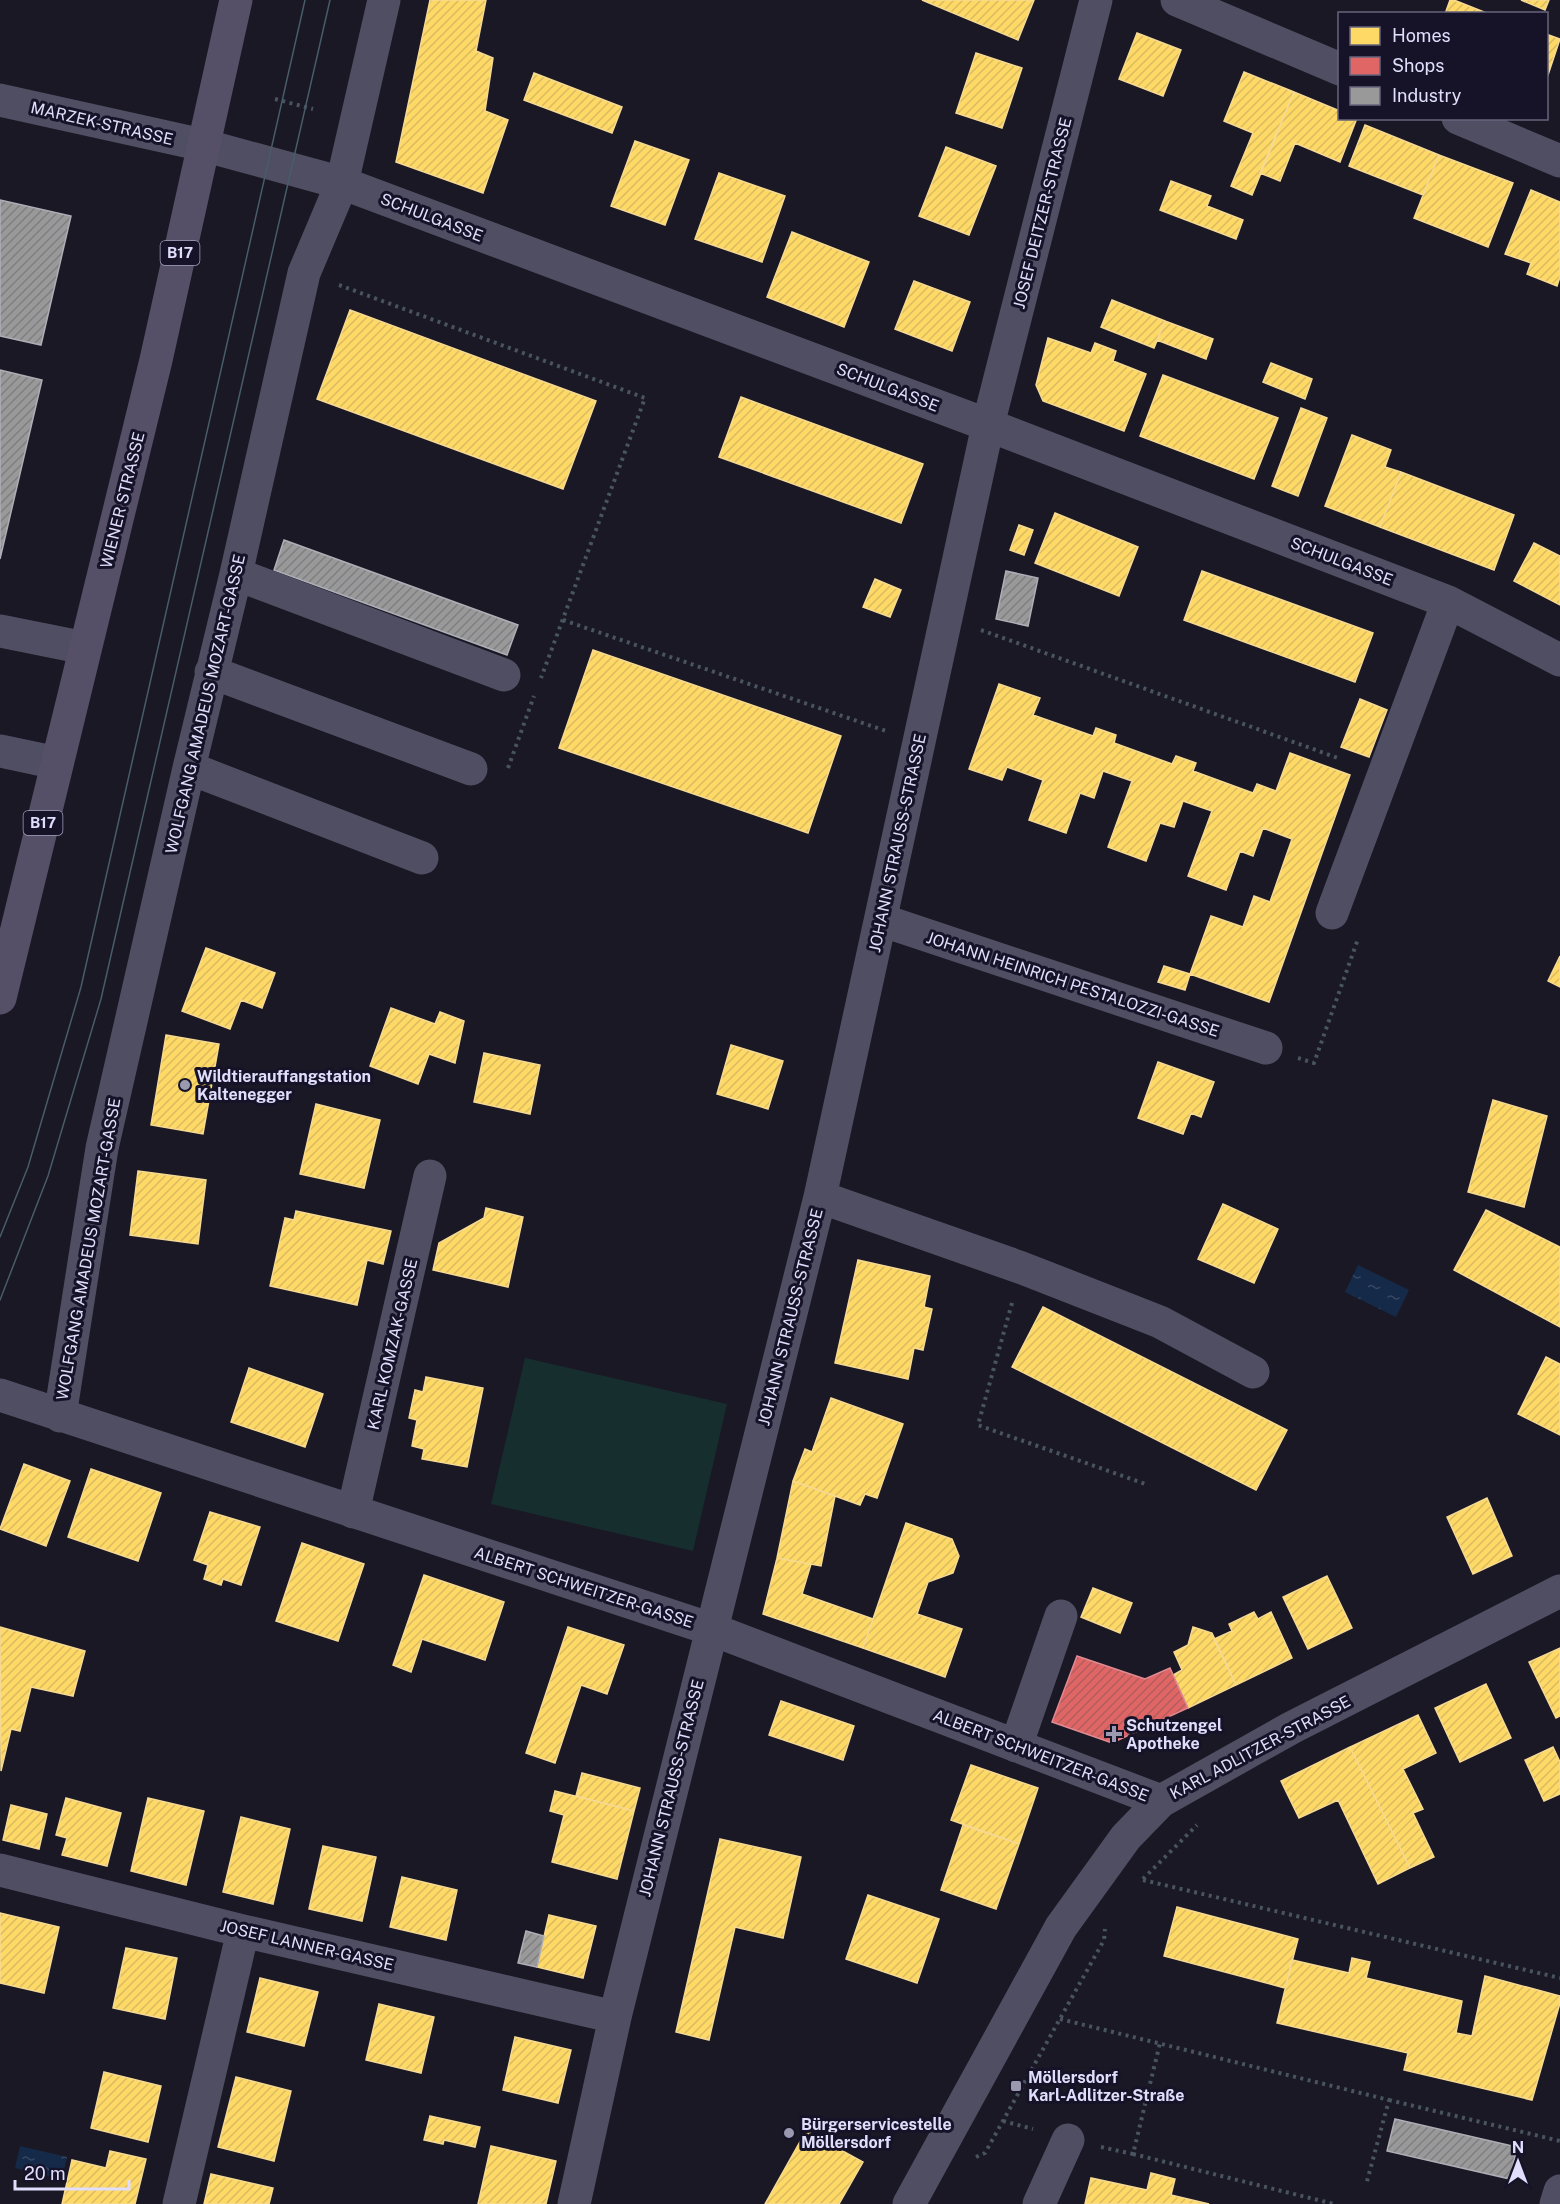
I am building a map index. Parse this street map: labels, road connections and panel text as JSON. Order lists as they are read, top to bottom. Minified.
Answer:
{"streets":{"main road":["B17","WIENER STRASSE"],"street":["MARZEK-STRASSE","JOSEF DEITZER-STRASSE","SCHULGASSE","WOLFGANG AMADEUS MOZART-GASSE","JOHANN STRAUSS-STRASSE","JOHANN HEINRICH PESTALOZZI-GASSE","KARL KOMZAK-GASSE","ALBERT SCHWEITZER-GASSE","KARL ADLITZER-STRASSE","JOSEF LANNER-GASSE"]},"crossings":[["MARZEK-STRASSE","SCHULGASSE"],["MARZEK-STRASSE","WIENER STRASSE"],["JOSEF DEITZER-STRASSE","SCHULGASSE"],["JOSEF DEITZER-STRASSE","JOHANN STRAUSS-STRASSE"],["SCHULGASSE","WIENER STRASSE"],["SCHULGASSE","WOLFGANG AMADEUS MOZART-GASSE"],["SCHULGASSE","JOHANN STRAUSS-STRASSE"],["WOLFGANG AMADEUS MOZART-GASSE","ALBERT SCHWEITZER-GASSE"],["JOHANN STRAUSS-STRASSE","JOHANN HEINRICH PESTALOZZI-GASSE"],["JOHANN STRAUSS-STRASSE","ALBERT SCHWEITZER-GASSE"],["JOHANN STRAUSS-STRASSE","JOSEF LANNER-GASSE"],["KARL KOMZAK-GASSE","ALBERT SCHWEITZER-GASSE"],["ALBERT SCHWEITZER-GASSE","KARL ADLITZER-STRASSE"]],"places":{"other":["Wildtierauffangstation Kaltenegger","Bürgerservicestelle Möllersdorf"],"health":["Schutzengel Apotheke"],"transit":["Möllersdorf Karl-Adlitzer-Straße"]},"legend":["Homes","Shops","Industry"],"scale_bar":"20 m","north":"top"}
